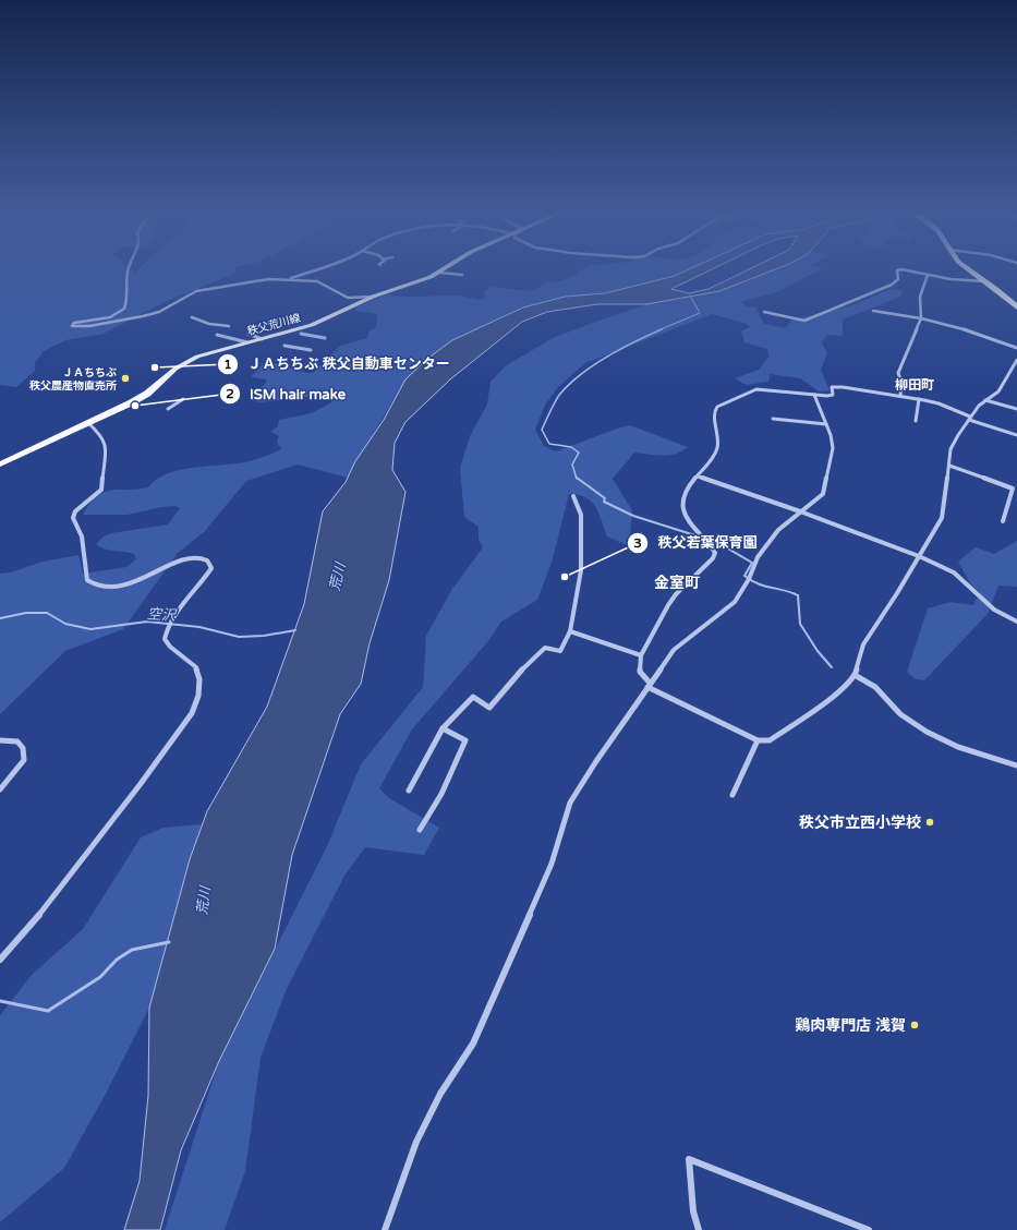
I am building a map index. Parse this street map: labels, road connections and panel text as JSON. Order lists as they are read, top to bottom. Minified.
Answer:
{"streets":{"main road":["秩父荒川線"]},"districts":["柳田町","金室町"],"water":["荒川","空沢"],"places":["ＪＡちちぶ 秩父自動車センター","ＪＡちちぶ 秩父農産物直売所","ISM hair make","秩父若葉保育園","秩父市立西小学校","鶏肉専門店 浅賀"]}
